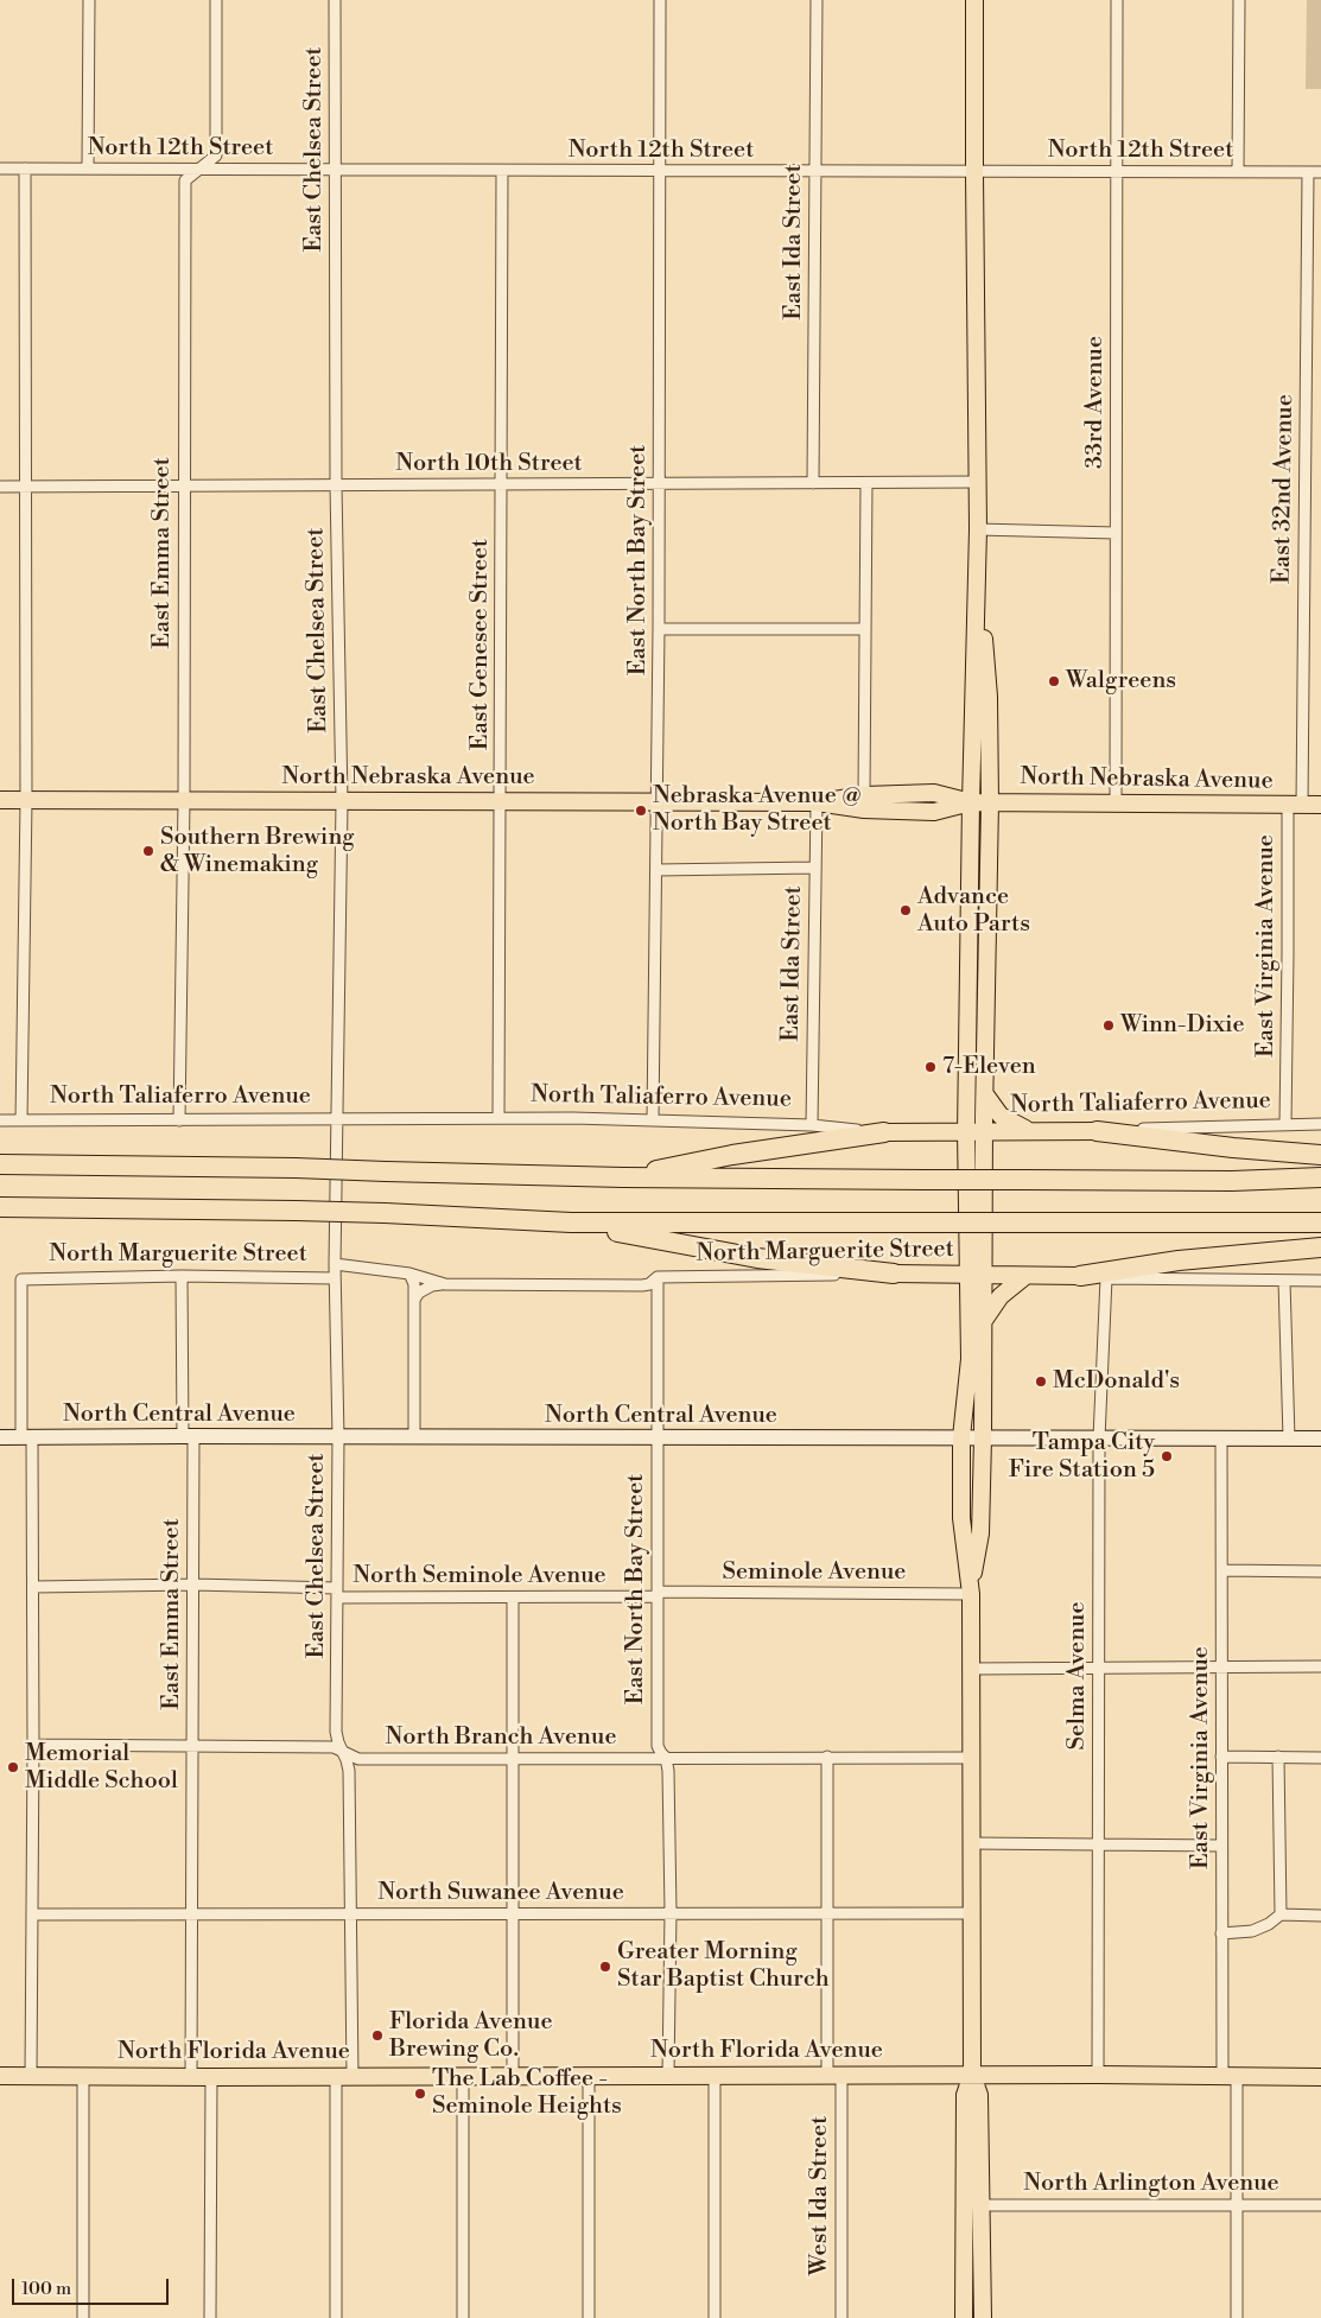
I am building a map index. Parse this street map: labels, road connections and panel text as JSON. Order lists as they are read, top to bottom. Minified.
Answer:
{"streets":{"main road":["North Nebraska Avenue","North Taliaferro Avenue","North Marguerite Street","North Florida Avenue"],"street":["North 12th Street","East Chelsea Street","East Ida Street","33rd Avenue","North 10th Street","East 32nd Avenue","East Emma Street","East North Bay Street","East Genesee Street","East Virginia Avenue","North Central Avenue","Seminole Avenue","North Seminole Avenue","Selma Avenue","North Branch Avenue","North Suwanee Avenue","North Arlington Avenue","West Ida Street"]},"crossings":[["North 12th Street","East Chelsea Street"],["North 12th Street","East Ida Street"],["North 12th Street","33rd Avenue"],["North 12th Street","East 32nd Avenue"],["North 12th Street","East Emma Street"],["North 12th Street","East North Bay Street"],["North 12th Street","East Genesee Street"],["East Chelsea Street","North 10th Street"],["East Chelsea Street","North Nebraska Avenue"],["East Chelsea Street","North Taliaferro Avenue"],["East Chelsea Street","North Marguerite Street"],["East Chelsea Street","North Central Avenue"],["East Chelsea Street","North Seminole Avenue"],["East Chelsea Street","North Branch Avenue"],["East Chelsea Street","North Suwanee Avenue"],["East Chelsea Street","North Florida Avenue"],["East Ida Street","North 10th Street"],["East Ida Street","North Nebraska Avenue"],["East Ida Street","North Taliaferro Avenue"],["33rd Avenue","North Nebraska Avenue"],["North 10th Street","East Emma Street"],["North 10th Street","East North Bay Street"],["North 10th Street","East Genesee Street"],["East 32nd Avenue","North Nebraska Avenue"],["East 32nd Avenue","East Virginia Avenue"],["East Emma Street","North Nebraska Avenue"],["East Emma Street","North Taliaferro Avenue"],["East Emma Street","North Marguerite Street"],["East Emma Street","North Central Avenue"],["East Emma Street","North Branch Avenue"],["East Emma Street","North Suwanee Avenue"],["East Emma Street","North Florida Avenue"],["East North Bay Street","North Nebraska Avenue"],["East North Bay Street","North Taliaferro Avenue"],["East North Bay Street","North Marguerite Street"],["East North Bay Street","North Central Avenue"],["East North Bay Street","Seminole Avenue"],["East North Bay Street","North Seminole Avenue"],["East North Bay Street","North Branch Avenue"],["East North Bay Street","North Suwanee Avenue"],["East North Bay Street","North Florida Avenue"],["East Genesee Street","North Nebraska Avenue"],["East Genesee Street","North Taliaferro Avenue"],["North Nebraska Avenue","East Virginia Avenue"],["East Virginia Avenue","North Taliaferro Avenue"],["East Virginia Avenue","North Central Avenue"],["East Virginia Avenue","North Florida Avenue"],["East Virginia Avenue","North Arlington Avenue"],["North Marguerite Street","North Central Avenue"],["North Marguerite Street","Selma Avenue"],["North Central Avenue","Selma Avenue"],["Seminole Avenue","North Seminole Avenue"],["Selma Avenue","North Florida Avenue"],["North Florida Avenue","West Ida Street"]],"places":["Walgreens","Nebraska Avenue @ North Bay Street","Southern Brewing & Winemaking","Advance Auto Parts","Winn-Dixie","7-Eleven","McDonald's","Tampa City Fire Station 5","Memorial Middle School","Greater Morning Star Baptist Church","Florida Avenue Brewing Co.","The Lab Coffee - Seminole Heights"],"scale_bar":"100 m"}
